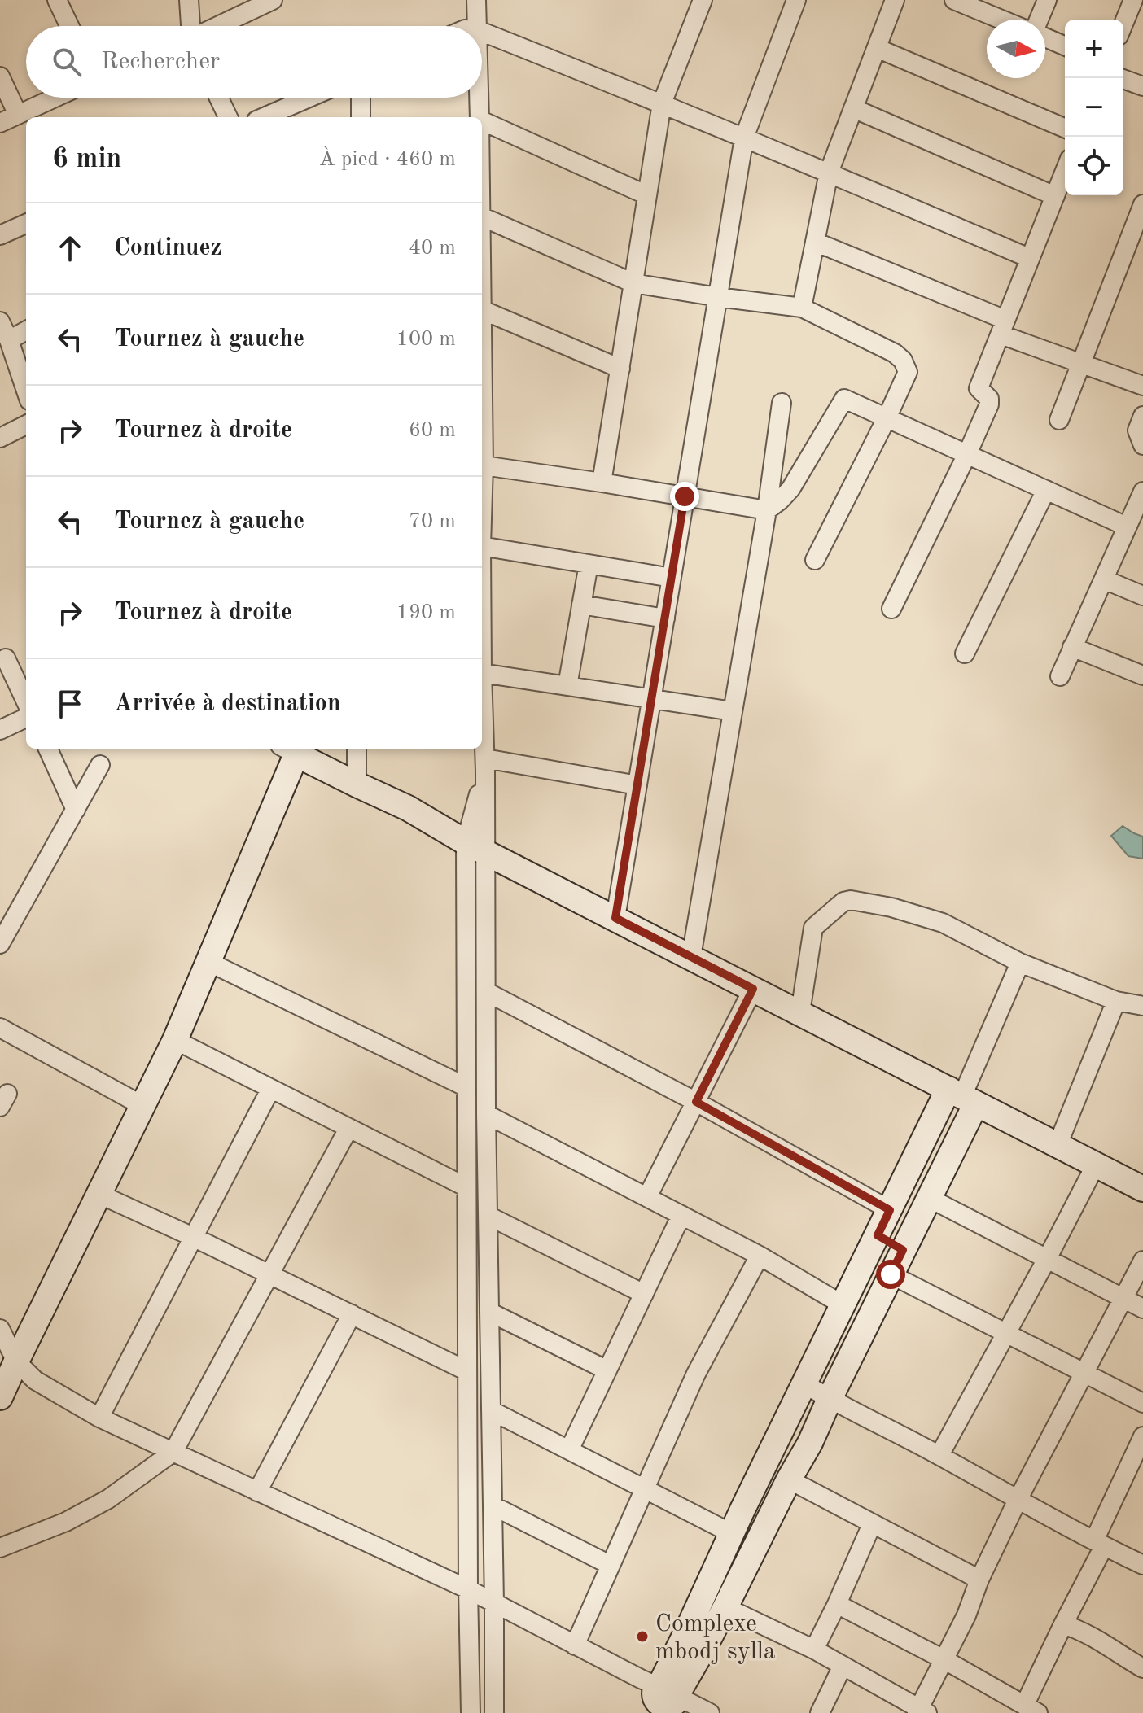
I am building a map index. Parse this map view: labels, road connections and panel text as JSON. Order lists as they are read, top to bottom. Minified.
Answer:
{"places":["Complexe mbodj sylla"],"north":"right","page":{"map_buttons":["+","−"],"search":"Rechercher","heading":["6 min","À pied · 460 m"],"list":[["Continuez","40 m"],["Tournez à gauche","100 m"],["Tournez à droite","60 m"],["Tournez à gauche","70 m"],["Tournez à droite","190 m"],"Arrivée à destination"]}}
